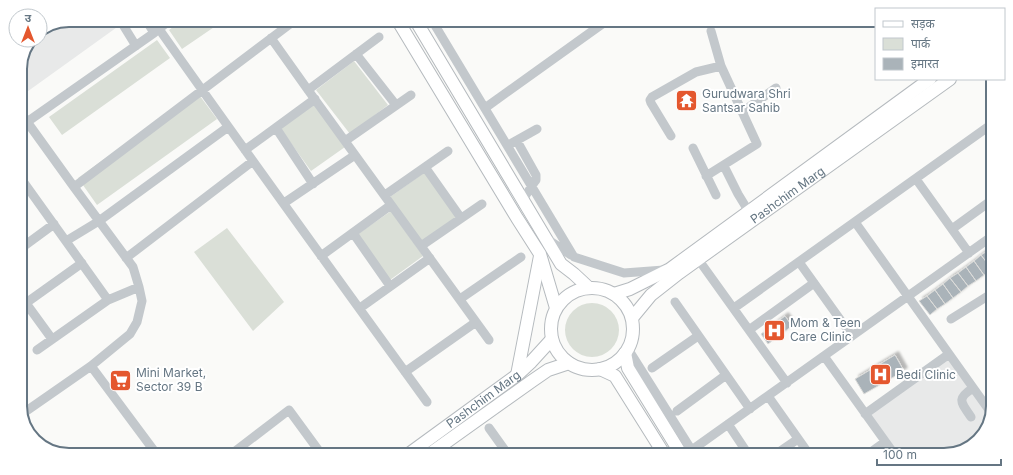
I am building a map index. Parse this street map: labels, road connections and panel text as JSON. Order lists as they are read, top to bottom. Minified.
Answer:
{"streets":{"main road":["Pashchim Marg"]},"places":{"temple":["Gurudwara Shri Santsar Sahib"],"hospital":["Mom & Teen Care Clinic","Bedi Clinic"],"supermarket":["Mini Market, Sector 39 B"]},"legend":["सड़क","पार्क","इमारत"],"scale_bar":"100 m","north":"top"}
